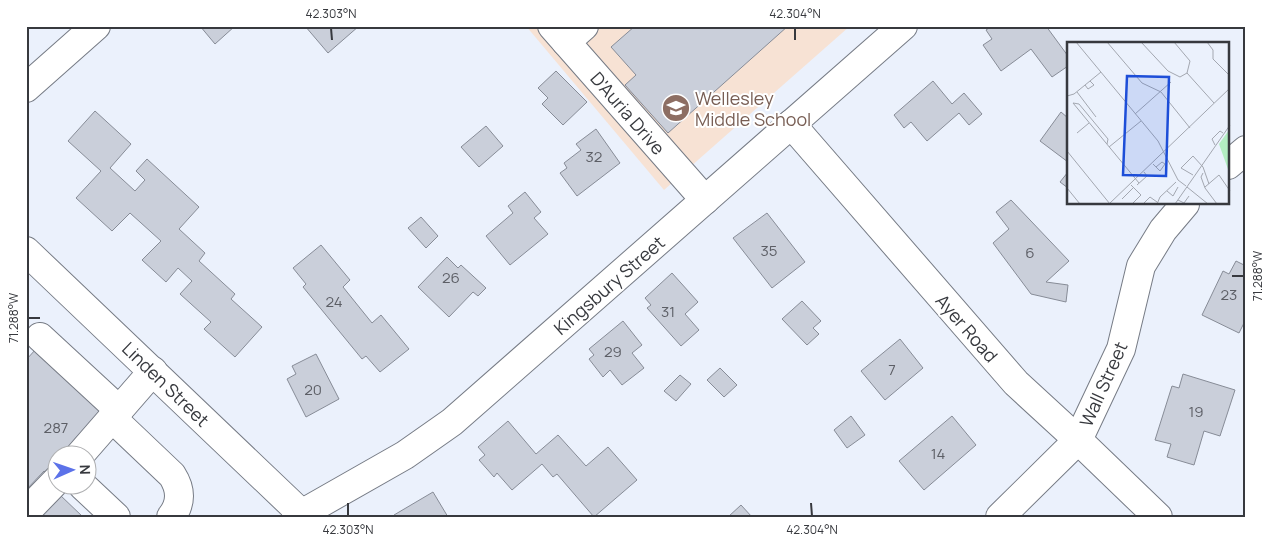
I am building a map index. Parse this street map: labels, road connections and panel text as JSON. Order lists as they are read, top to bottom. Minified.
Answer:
{"streets":{"street":["D'Auria Drive","Kingsbury Street","Ayer Road","Linden Street","Wall Street"]},"crossings":[["D'Auria Drive","Kingsbury Street"],["Kingsbury Street","Ayer Road"],["Kingsbury Street","Linden Street"],["Ayer Road","Wall Street"]],"places":{"school or university":["Wellesley Middle School"]},"house_numbers":["32","35","6","26","23","24","31","29","7","20","19","287","14"],"north":"right","coordinates":["42.303°N","42.304°N","71.288°W"]}
